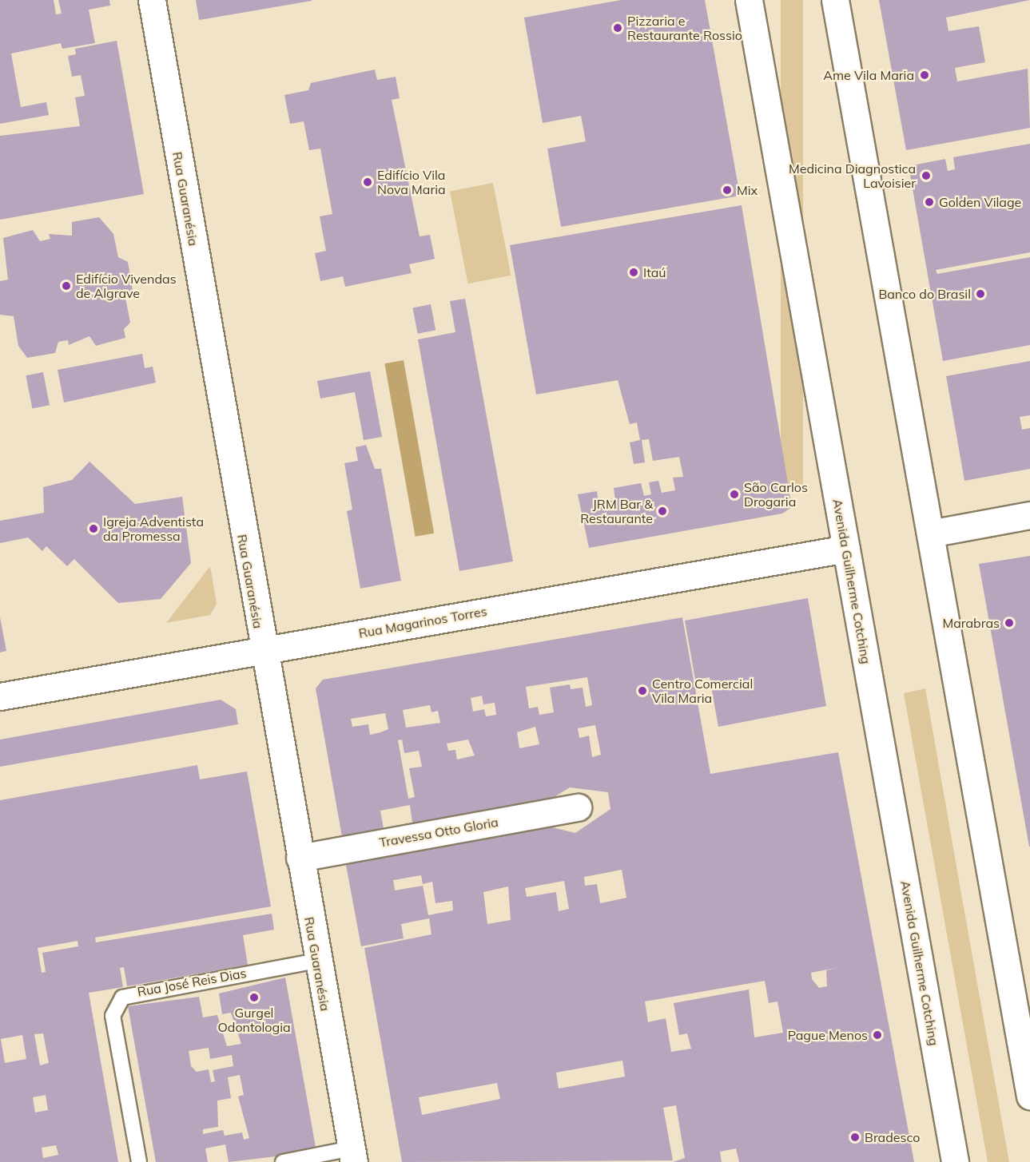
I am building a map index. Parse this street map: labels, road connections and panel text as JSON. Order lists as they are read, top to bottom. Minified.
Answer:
{"streets":{"street":["Rua Guaranésia","Avenida Guilherme Cotching","Rua Magarinos Torres","Travessa Otto Gloria"],"lane":["Rua José Reis Dias"]},"crossings":[["Rua Guaranésia","Rua Magarinos Torres"],["Rua Guaranésia","Travessa Otto Gloria"],["Rua Guaranésia","Rua José Reis Dias"],["Avenida Guilherme Cotching","Rua Magarinos Torres"]],"places":["Pizzaria e Restaurante Rossio","Ame Vila Maria","Medicina Diagnostica Lavoisier","Edifício Vila Nova Maria","Mix","Golden Vilage","Itaú","Edifício Vivendas de Algrave","Banco do Brasil","São Carlos Drogaria","JRM Bar & Restaurante","Igreja Adventista da Promessa","Marabras","Centro Comercial Vila Maria","Gurgel Odontologia","Pague Menos","Bradesco"]}
